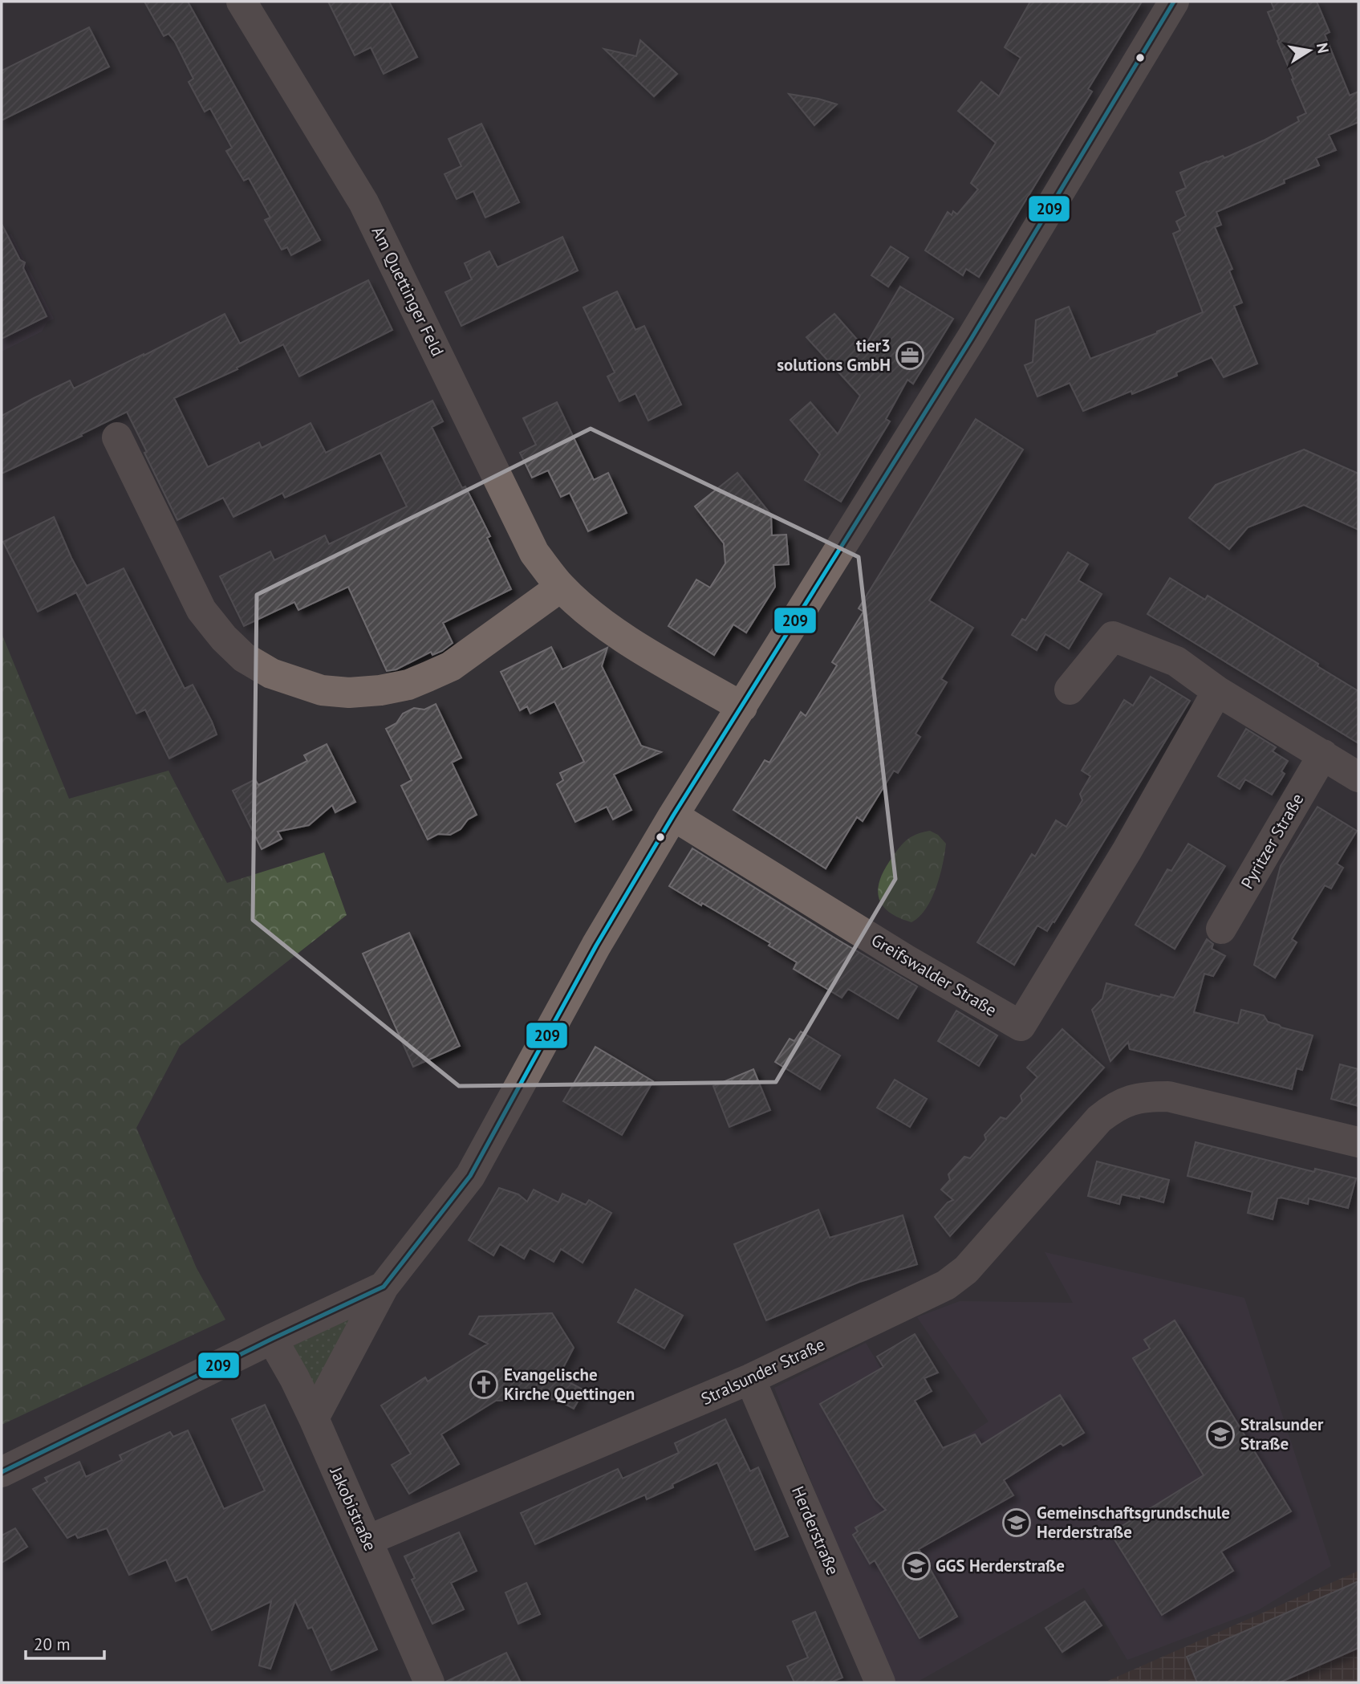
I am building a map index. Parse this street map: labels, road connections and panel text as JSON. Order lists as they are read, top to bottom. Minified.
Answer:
{"streets":{"street":["Am Quettinger Feld","Pyritzer Straße","Greifswalder Straße","Stralsunder Straße","Jakobistraße","Herderstraße"]},"crossings":[["Stralsunder Straße","Jakobistraße"],["Stralsunder Straße","Herderstraße"]],"places":{"office":["tier3 solutions GmbH"],"church":["Evangelische Kirche Quettingen"],"school or university":["Stralsunder Straße","Gemeinschaftsgrundschule Herderstraße","GGS Herderstraße"]},"lines":["transit line 209"],"scale_bar":"20 m","north":"right"}
